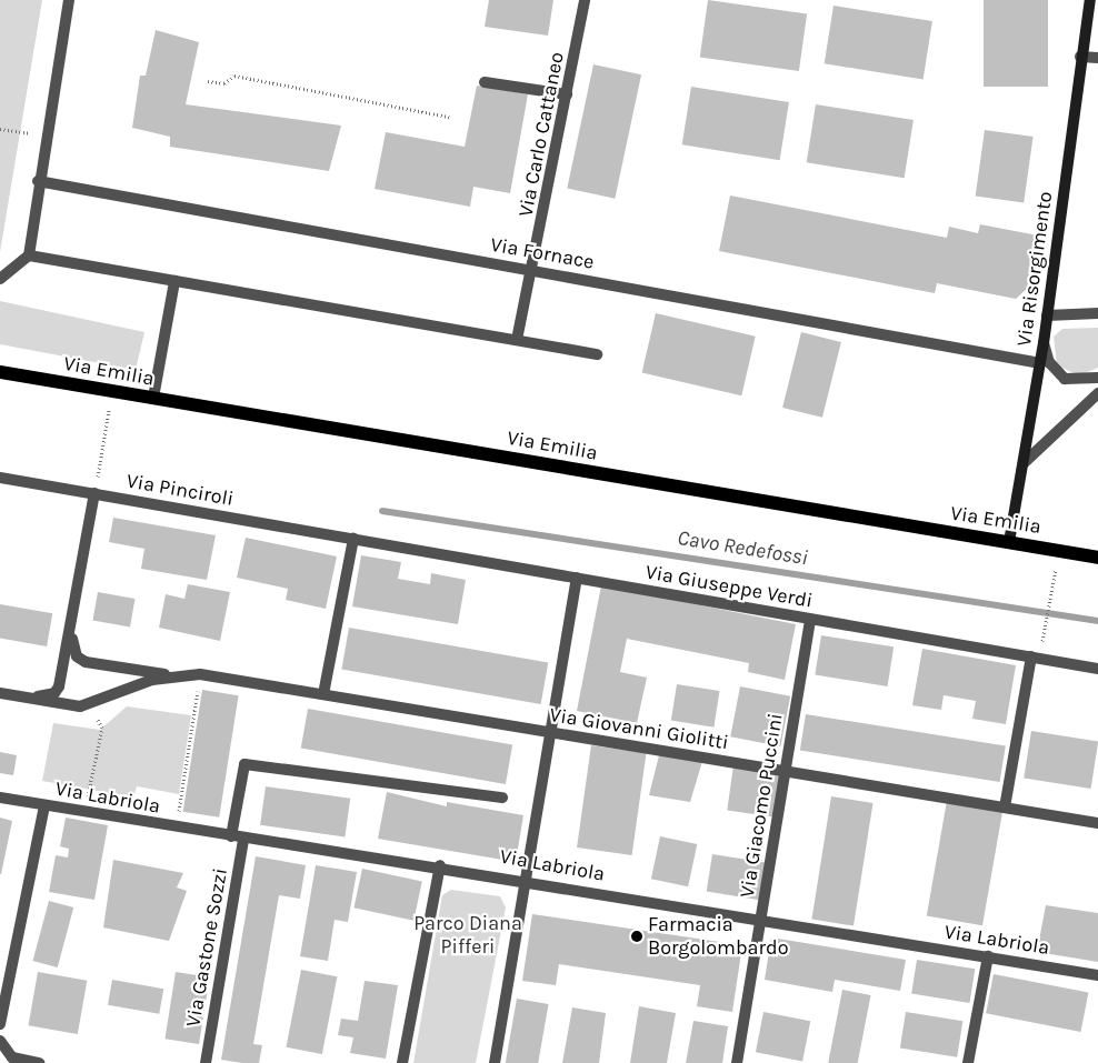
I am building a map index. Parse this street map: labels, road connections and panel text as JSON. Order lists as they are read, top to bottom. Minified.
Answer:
{"streets":{"main road":["Via Emilia"],"street":["Via Carlo Cattaneo","Via Fornace","Via Risorgimento","Via Pinciroli","Via Giuseppe Verdi","Via Giovanni Giolitti","Via Labriola","Via Giacomo Puccini","Via Gastone Sozzi"]},"crossings":[["Via Carlo Cattaneo","Via Fornace"],["Via Fornace","Via Risorgimento"],["Via Risorgimento","Via Emilia"],["Via Pinciroli","Via Giuseppe Verdi"],["Via Giuseppe Verdi","Via Giacomo Puccini"],["Via Giovanni Giolitti","Via Giacomo Puccini"],["Via Labriola","Via Giacomo Puccini"],["Via Labriola","Via Gastone Sozzi"]],"water":["Cavo Redefossi"],"parks":["Parco Diana Pifferi"],"places":["Farmacia Borgolombardo"]}
